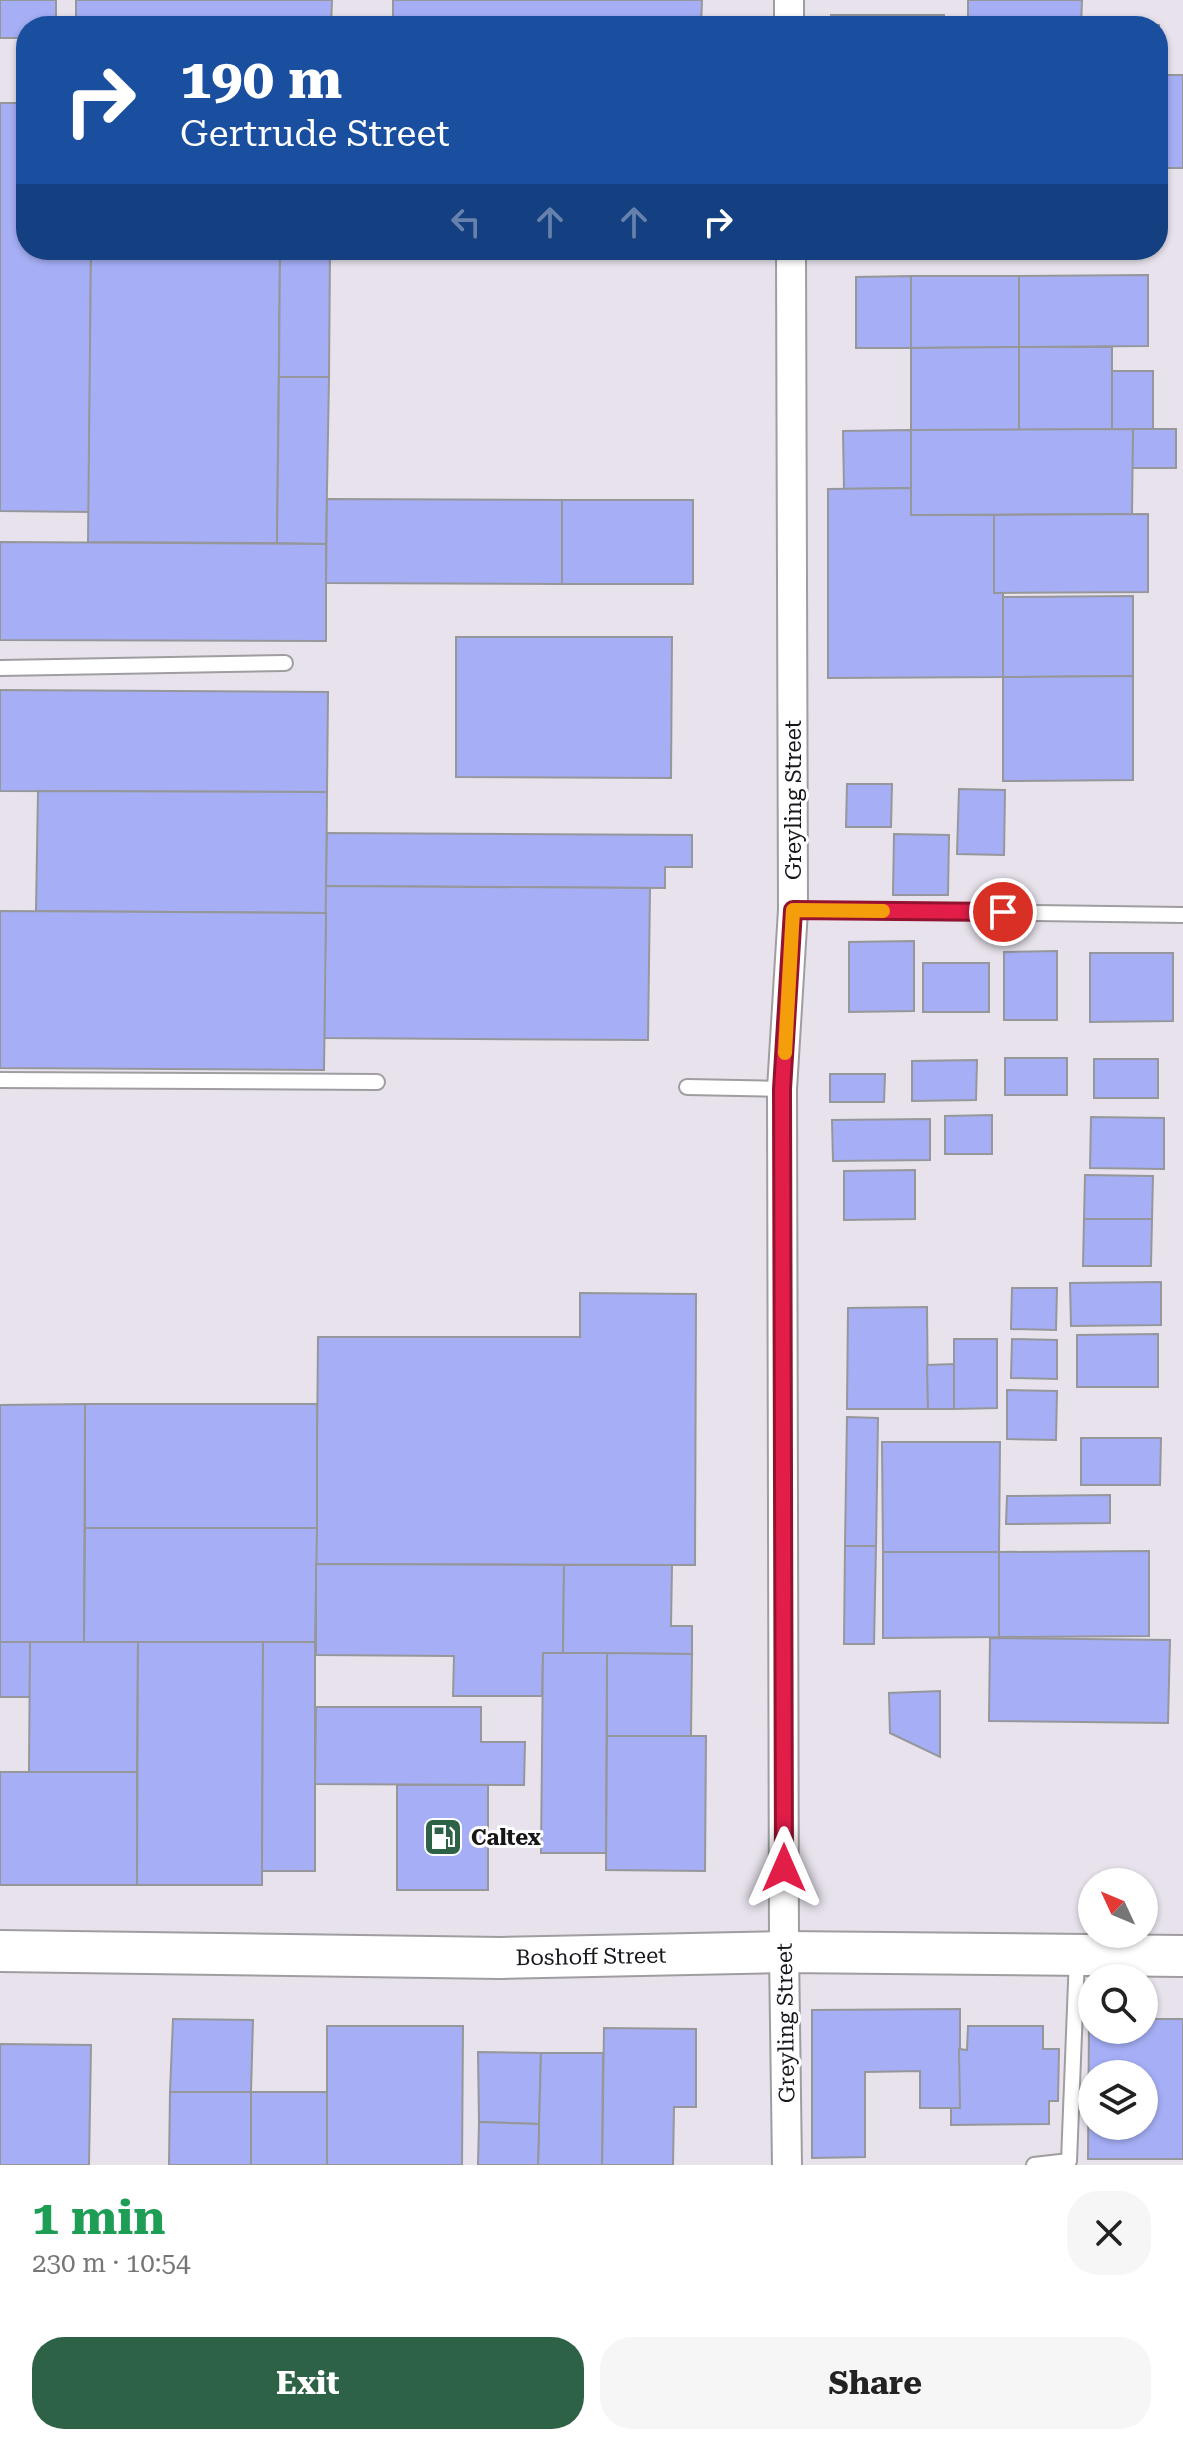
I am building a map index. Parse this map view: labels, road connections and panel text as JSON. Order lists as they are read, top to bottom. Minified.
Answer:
{"streets":{"main road":["Boshoff Street"],"street":["Greyling Street"]},"crossings":[["Greyling Street","Boshoff Street"]],"places":{"fuel station":["Caltex"]},"north":"top left","page":{"turn":["190 m","Gertrude Street"],"heading":["1 min","230 m · 10:54"],"buttons":["Exit","Share"]}}
